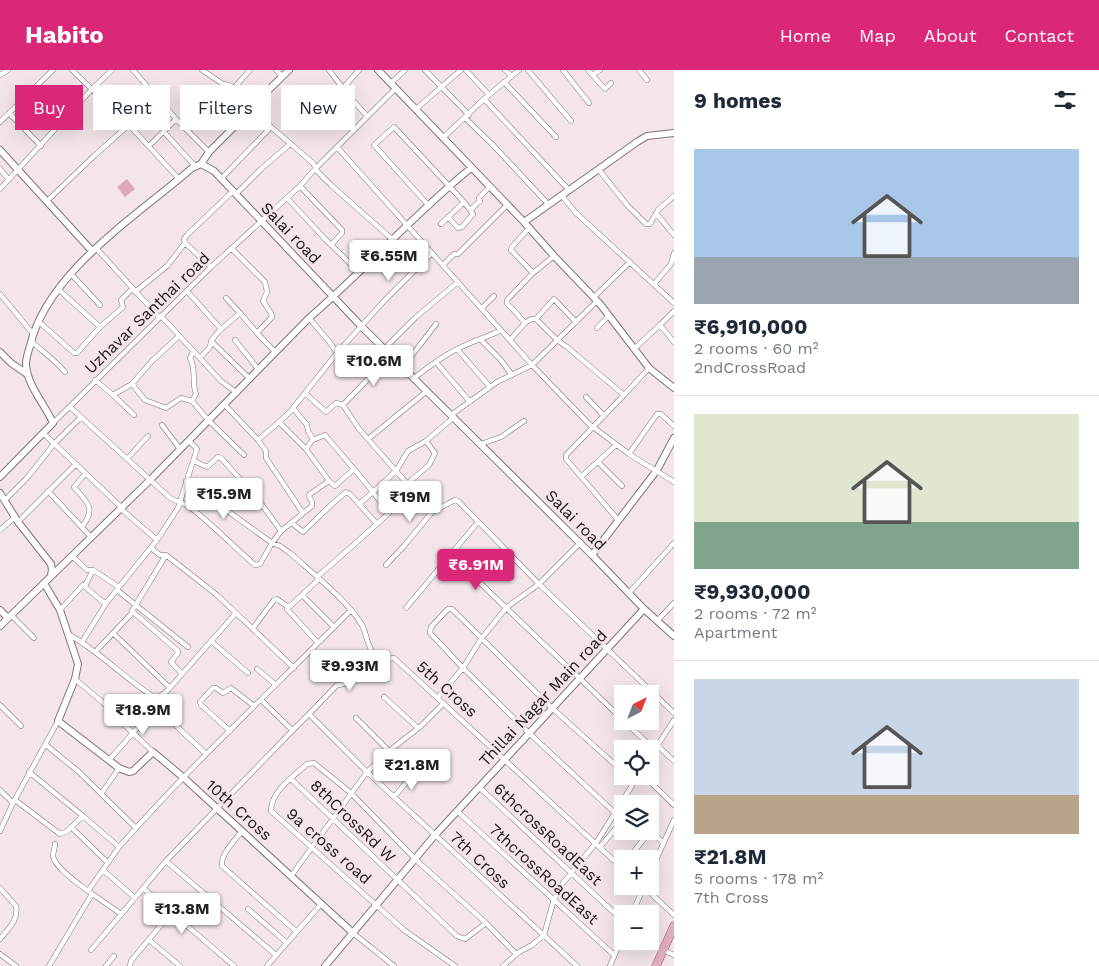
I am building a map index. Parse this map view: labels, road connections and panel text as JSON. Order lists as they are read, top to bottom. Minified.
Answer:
{"streets":{"street":["Salai road","Uzhavar Santhai road","5th Cross","Thillai Nagar Main road","10th Cross","8thCrossRd W","6thcrossRoadEast","9a cross road","7th Cross","7thcrossRoadEast"]},"crossings":[["Salai road","Uzhavar Santhai road"],["Salai road","Thillai Nagar Main road"],["5th Cross","Thillai Nagar Main road"],["Thillai Nagar Main road","10th Cross"],["Thillai Nagar Main road","8thCrossRd W"],["Thillai Nagar Main road","6thcrossRoadEast"],["Thillai Nagar Main road","9a cross road"],["Thillai Nagar Main road","7th Cross"],["Thillai Nagar Main road","7thcrossRoadEast"],["8thCrossRd W","9a cross road"]],"north":"top right","page":{"header":"Habito","nav":["Home","Map","About","Contact"],"heading":"9 homes","chip":["Buy","Rent","Filters","New"],"list":[{"name":"₹6,910,000","note":"2 rooms · 60 m² · 2ndCrossRoad"},{"name":"₹9,930,000","note":"2 rooms · 72 m² · Apartment"},{"name":"₹21.8M","note":"5 rooms · 178 m² · 7th Cross"}],"price":["₹6.55M","₹10.6M","₹15.9M","₹19M","₹6.91M","₹9.93M","₹18.9M","₹21.8M","₹13.8M"],"map_buttons":["+","−"]}}
